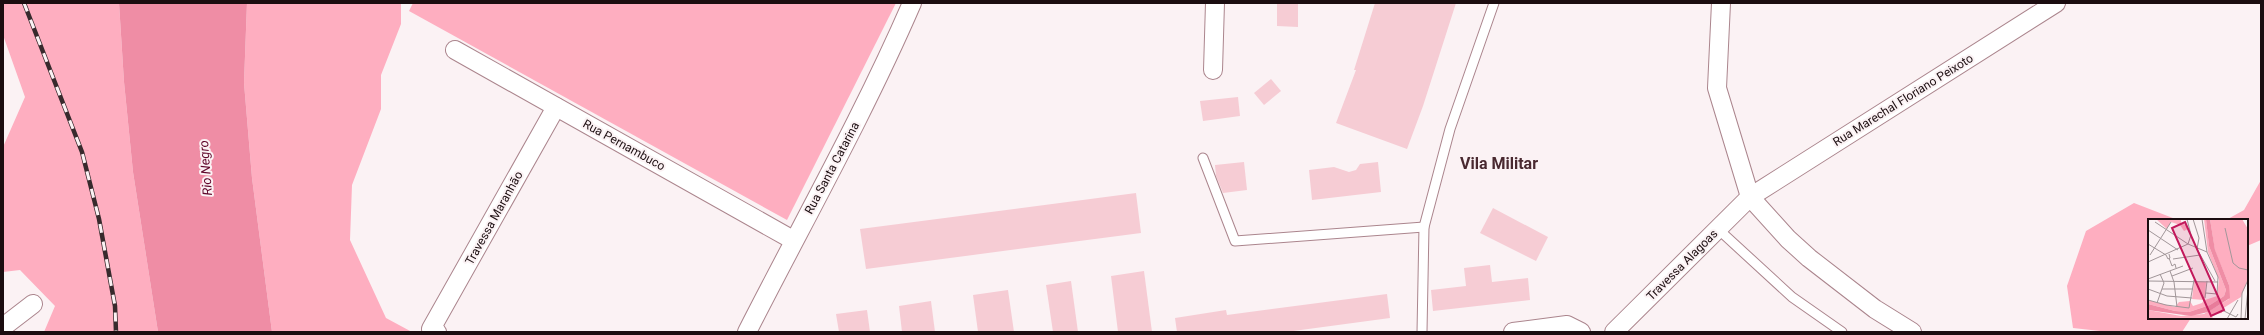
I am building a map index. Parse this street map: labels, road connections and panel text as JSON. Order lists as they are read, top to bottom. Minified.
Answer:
{"streets":{"street":["Rua Marechal Floriano Peixoto","Rua Pernambuco","Rua Santa Catarina","Travessa Maranhão","Travessa Alagoas"]},"crossings":[["Rua Marechal Floriano Peixoto","Travessa Alagoas"],["Rua Pernambuco","Rua Santa Catarina"],["Rua Pernambuco","Travessa Maranhão"]],"districts":["Vila Militar"],"water":["Rio Negro"]}
